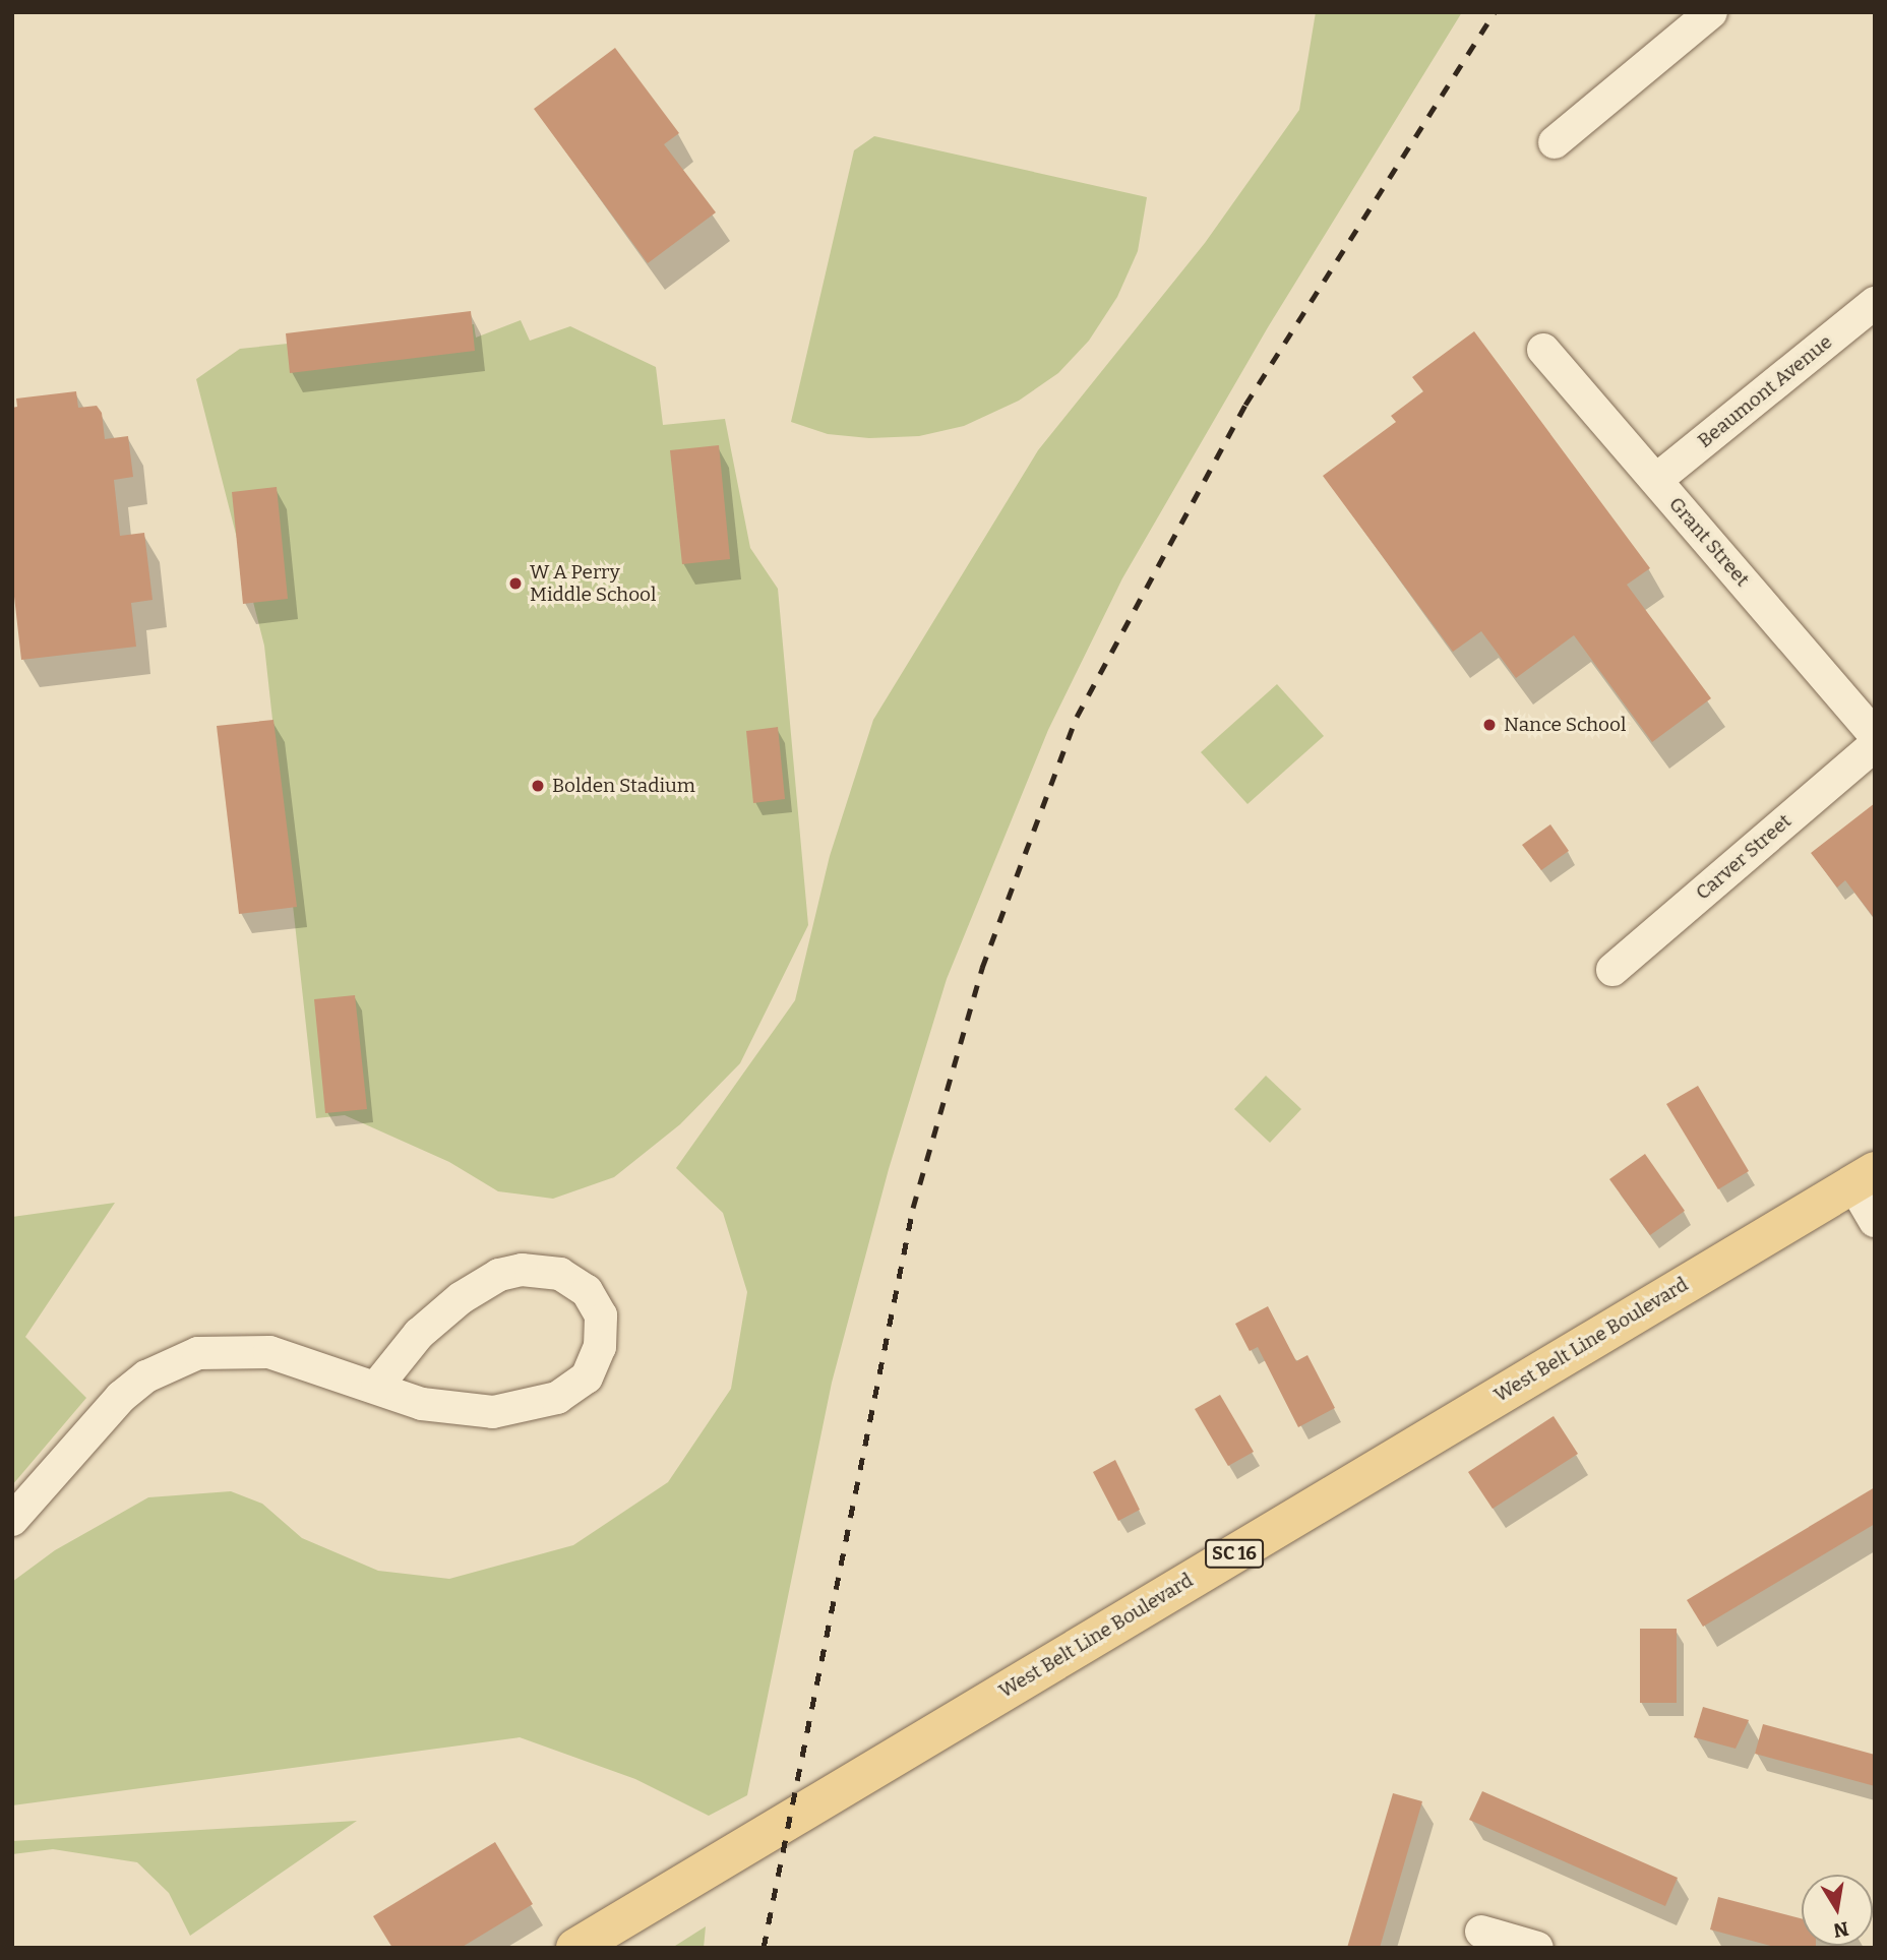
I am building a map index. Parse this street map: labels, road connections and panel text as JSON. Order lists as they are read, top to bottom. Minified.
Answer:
{"streets":{"main road":["West Belt Line Boulevard","SC 16"],"street":["Beaumont Avenue","Grant Street","Carver Street"]},"crossings":[["Beaumont Avenue","Grant Street"]],"places":["W A Perry Middle School","Nance School","Bolden Stadium"],"north":"bottom"}
